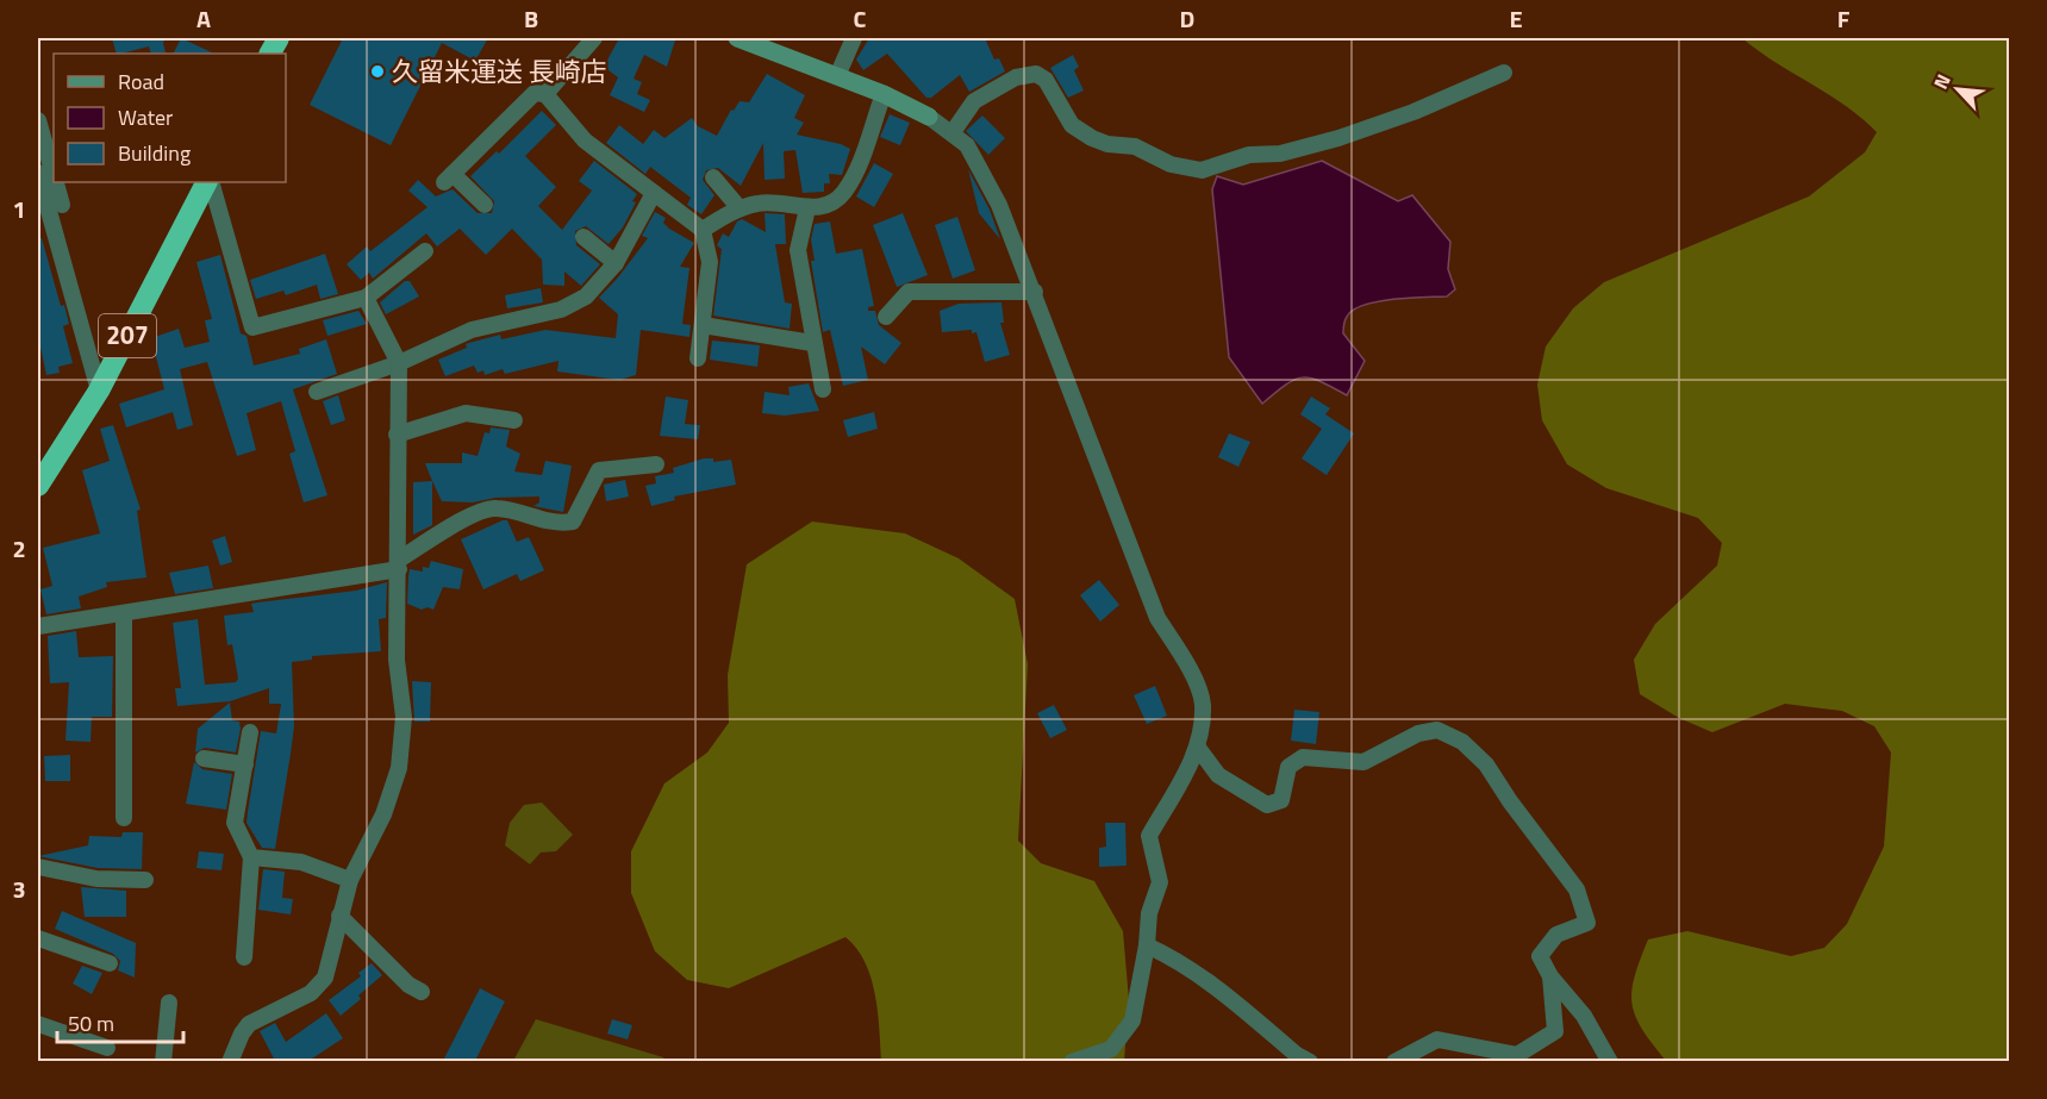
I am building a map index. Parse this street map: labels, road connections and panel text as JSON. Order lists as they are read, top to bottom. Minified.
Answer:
{"streets":{"highway":["207"]},"places":["久留米運送 長崎店"],"legend":["Road","Water","Building"],"scale_bar":"50 m","north":"top left","grid":{"columns":["A","B","C","D","E","F"],"rows":["1","2","3"]}}
